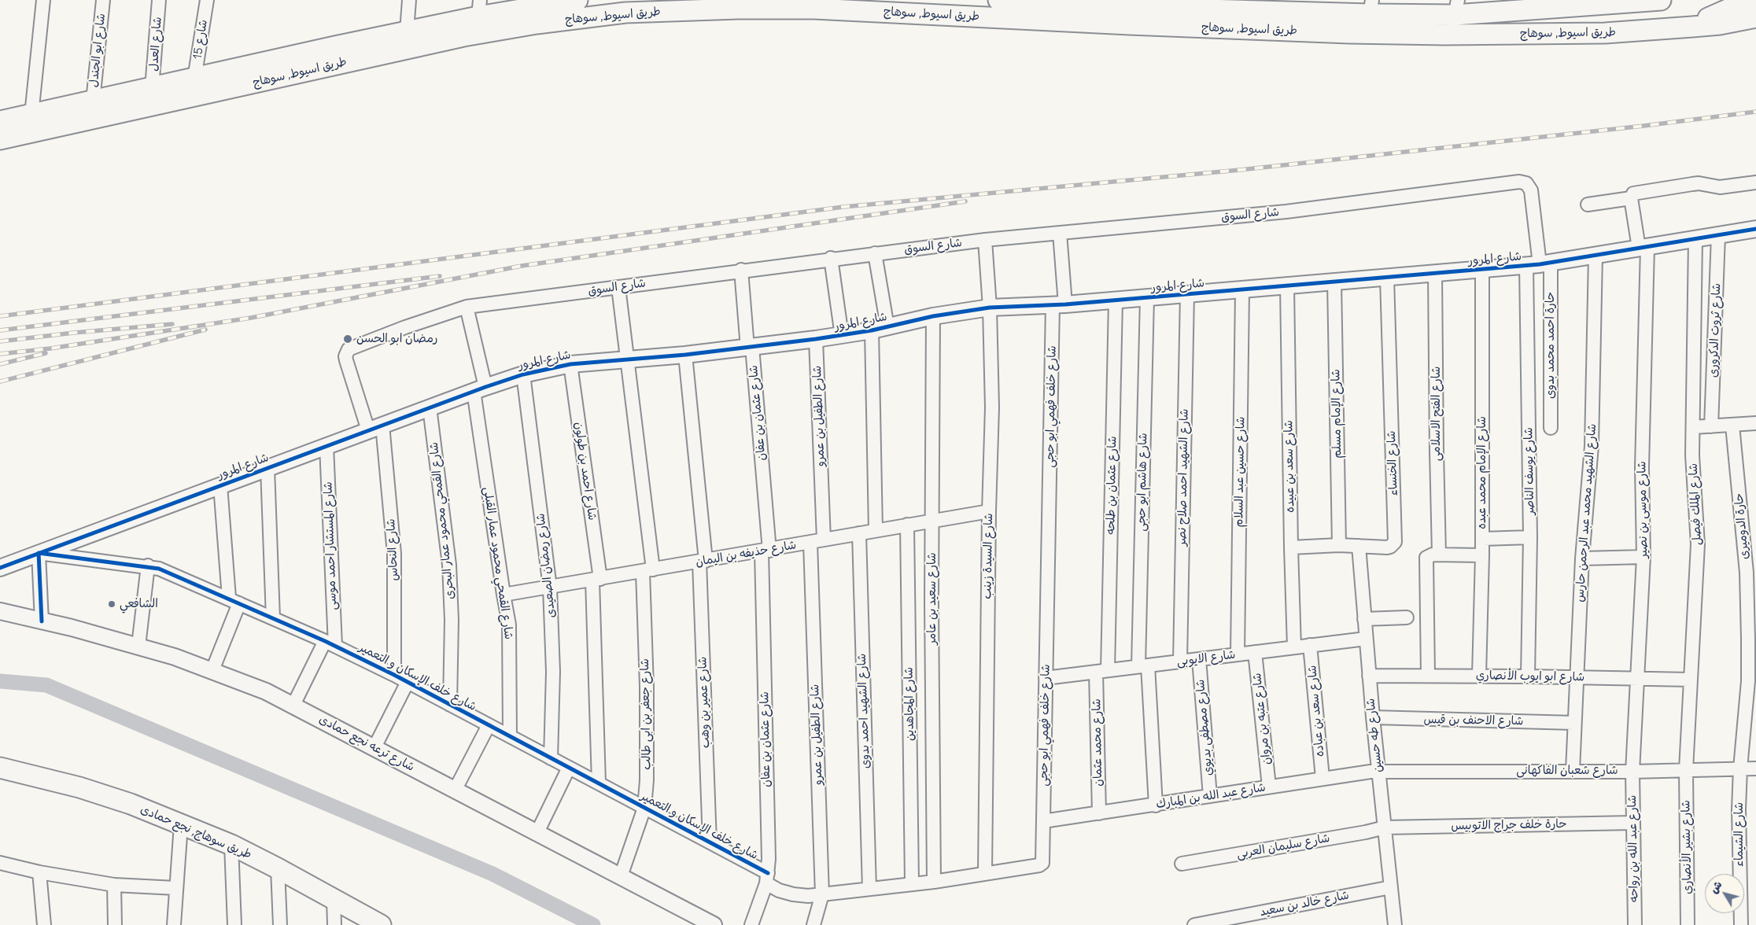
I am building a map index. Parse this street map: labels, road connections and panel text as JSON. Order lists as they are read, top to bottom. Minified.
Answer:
{"streets":{"main road":["طريق اسيوط, سوهاج","طريق سوهاج, نجع حمادى"],"street":["شارع 15","شارع العدل","شارع ابو الجندل","شارع السوق","شارع المرور","شارع ثروت الدكرورى","حارة احمد محمد بدوى","شارع خلف فهمي ابو حجى","شارع عثمان بن عفان","شارع الإمام مسلم","شارع الفتح الاسلامى","شارع الطفيل بن عمرو","شارع الخنساء","شارع سعد بن عبيده","شارع احمد بن طولون","شارع يوسف الناصر","شارع حسين عبد السلام","شارع الإمام محمد عبده","شارع الشهيد احمد صلاح نصر","شارع هاشم ابو حجى","شارع عثمان بن طلحه","شارع الملك فيصل","شارع موسى بن نصير","شارع الشهيد محمد عبد الرحمن حارس","شارع القمحي محمود عمار البحرى","حارة الدوميرى","شارع المستشار احمد موسى","شارع النحاس","شارع حذيفه بن اليمان","شارع السيدة زينب","شارع القمحي محمود عمار القبلى","شارع رمضان الصعيدى","شارع سعيد بن عامر","شارع الايوبى","شارع ابو ايوب الأنصاري","شارع خلف الإسكان و التعمير","شارع عمير بن وهب","شارع المجاهدين","شارع الشهيد احمد بدوى","شارع سعد بن عباده","شارع جعفر بن ابى طالب","شارع عتبه بن مروان","شارع الاحنف بن قيس","شارع مصطفى بديوي","شارع طه حسين","شارع محمد عثمان","شارع ترعه نجع حمادى","شارع شعبان الفاكهانى","شارع عبد الله بن المبارك","حارة خلف جراج الاتوبيس","شارع الشيماء","شارع سليمان العربى","شارع بشير الأنصاري","شارع عبد الله بن رواحه","شارع خالد بن سعيد"]},"crossings":[["طريق اسيوط, سوهاج","شارع 15"],["طريق اسيوط, سوهاج","شارع العدل"],["طريق اسيوط, سوهاج","شارع ابو الجندل"],["شارع السوق","شارع المرور"],["شارع السوق","حارة احمد محمد بدوى"],["شارع السوق","شارع خلف فهمي ابو حجى"],["شارع السوق","شارع عثمان بن عفان"],["شارع السوق","شارع يوسف الناصر"],["شارع السوق","شارع النحاس"],["شارع السوق","شارع السيدة زينب"],["شارع السوق","شارع القمحي محمود عمار القبلى"],["شارع السوق","شارع جعفر بن ابى طالب"],["شارع المرور","شارع ثروت الدكرورى"],["شارع المرور","حارة احمد محمد بدوى"],["شارع المرور","شارع خلف فهمي ابو حجى"],["شارع المرور","شارع عثمان بن عفان"],["شارع المرور","شارع الإمام مسلم"],["شارع المرور","شارع الفتح الاسلامى"],["شارع المرور","شارع الطفيل بن عمرو"],["شارع المرور","شارع الخنساء"],["شارع المرور","شارع سعد بن عبيده"],["شارع المرور","شارع احمد بن طولون"],["شارع المرور","شارع يوسف الناصر"],["شارع المرور","شارع حسين عبد السلام"],["شارع المرور","شارع الإمام محمد عبده"],["شارع المرور","شارع الشهيد احمد صلاح نصر"],["شارع المرور","شارع هاشم ابو حجى"],["شارع المرور","شارع عثمان بن طلحه"],["شارع المرور","شارع الملك فيصل"],["شارع المرور","شارع موسى بن نصير"],["شارع المرور","شارع الشهيد محمد عبد الرحمن حارس"],["شارع المرور","شارع القمحي محمود عمار البحرى"],["شارع المرور","شارع المستشار احمد موسى"],["شارع المرور","شارع النحاس"],["شارع المرور","شارع السيدة زينب"],["شارع المرور","شارع القمحي محمود عمار القبلى"],["شارع المرور","شارع رمضان الصعيدى"],["شارع المرور","شارع سعيد بن عامر"],["شارع المرور","شارع خلف الإسكان و التعمير"],["شارع المرور","شارع عمير بن وهب"],["شارع المرور","شارع جعفر بن ابى طالب"],["حارة احمد محمد بدوى","شارع يوسف الناصر"],["شارع خلف فهمي ابو حجى","شارع عثمان بن عفان"],["شارع خلف فهمي ابو حجى","شارع الطفيل بن عمرو"],["شارع خلف فهمي ابو حجى","شارع السيدة زينب"],["شارع خلف فهمي ابو حجى","شارع سعيد بن عامر"],["شارع خلف فهمي ابو حجى","شارع الايوبى"],["شارع خلف فهمي ابو حجى","شارع خلف الإسكان و التعمير"],["شارع خلف فهمي ابو حجى","شارع المجاهدين"],["شارع خلف فهمي ابو حجى","شارع الشهيد احمد بدوى"],["شارع خلف فهمي ابو حجى","شارع عبد الله بن المبارك"],["شارع عثمان بن عفان","شارع حذيفه بن اليمان"],["شارع عثمان بن عفان","شارع خلف الإسكان و التعمير"],["شارع الإمام مسلم","شارع الخنساء"],["شارع الطفيل بن عمرو","شارع حذيفه بن اليمان"],["شارع الخنساء","شارع سعد بن عبيده"],["شارع الخنساء","شارع طه حسين"],["شارع سعد بن عبيده","شارع الايوبى"],["شارع احمد بن طولون","شارع حذيفه بن اليمان"],["شارع احمد بن طولون","شارع خلف الإسكان و التعمير"],["شارع يوسف الناصر","شارع ابو ايوب الأنصاري"],["شارع حسين عبد السلام","شارع الايوبى"],["شارع الإمام محمد عبده","شارع ابو ايوب الأنصاري"],["شارع الشهيد احمد صلاح نصر","شارع الايوبى"],["شارع هاشم ابو حجى","شارع الايوبى"],["شارع هاشم ابو حجى","شارع عبد الله بن المبارك"],["شارع عثمان بن طلحه","شارع الايوبى"],["شارع عثمان بن طلحه","شارع محمد عثمان"],["شارع الملك فيصل","شارع ابو ايوب الأنصاري"],["شارع الملك فيصل","شارع شعبان الفاكهانى"],["شارع الملك فيصل","شارع بشير الأنصاري"],["شارع موسى بن نصير","شارع ابو ايوب الأنصاري"],["شارع موسى بن نصير","شارع شعبان الفاكهانى"],["شارع موسى بن نصير","شارع عبد الله بن رواحه"],["شارع الشهيد محمد عبد الرحمن حارس","شارع ابو ايوب الأنصاري"],["شارع الشهيد محمد عبد الرحمن حارس","شارع الاحنف بن قيس"],["شارع الشهيد محمد عبد الرحمن حارس","شارع شعبان الفاكهانى"],["شارع القمحي محمود عمار البحرى","شارع خلف الإسكان و التعمير"],["حارة الدوميرى","شارع شعبان الفاكهانى"],["حارة الدوميرى","شارع الشيماء"],["شارع المستشار احمد موسى","شارع خلف الإسكان و التعمير"],["شارع النحاس","شارع خلف الإسكان و التعمير"],["شارع حذيفه بن اليمان","شارع السيدة زينب"],["شارع حذيفه بن اليمان","شارع القمحي محمود عمار القبلى"],["شارع حذيفه بن اليمان","شارع رمضان الصعيدى"],["شارع حذيفه بن اليمان","شارع سعيد بن عامر"],["شارع حذيفه بن اليمان","شارع عمير بن وهب"],["شارع حذيفه بن اليمان","شارع المجاهدين"],["شارع حذيفه بن اليمان","شارع الشهيد احمد بدوى"],["شارع حذيفه بن اليمان","شارع جعفر بن ابى طالب"],["شارع القمحي محمود عمار القبلى","شارع خلف الإسكان و التعمير"],["شارع رمضان الصعيدى","شارع خلف الإسكان و التعمير"],["شارع الايوبى","شارع سعد بن عباده"],["شارع الايوبى","شارع عتبه بن مروان"],["شارع الايوبى","شارع مصطفى بديوي"],["شارع الايوبى","شارع طه حسين"],["شارع الايوبى","شارع محمد عثمان"],["شارع ابو ايوب الأنصاري","شارع طه حسين"],["شارع خلف الإسكان و التعمير","شارع عمير بن وهب"],["شارع خلف الإسكان و التعمير","شارع جعفر بن ابى طالب"],["شارع سعد بن عباده","شارع عبد الله بن المبارك"],["شارع جعفر بن ابى طالب","شارع ترعه نجع حمادى"],["شارع عتبه بن مروان","شارع عبد الله بن المبارك"],["شارع الاحنف بن قيس","شارع طه حسين"],["شارع مصطفى بديوي","شارع عبد الله بن المبارك"],["شارع طه حسين","شارع شعبان الفاكهانى"],["شارع طه حسين","شارع عبد الله بن المبارك"],["شارع طه حسين","حارة خلف جراج الاتوبيس"],["شارع طه حسين","شارع سليمان العربى"],["شارع طه حسين","شارع خالد بن سعيد"],["شارع محمد عثمان","شارع عبد الله بن المبارك"],["شارع شعبان الفاكهانى","شارع عبد الله بن المبارك"],["شارع شعبان الفاكهانى","شارع الشيماء"],["شارع شعبان الفاكهانى","شارع بشير الأنصاري"],["شارع شعبان الفاكهانى","شارع عبد الله بن رواحه"],["حارة خلف جراج الاتوبيس","شارع سليمان العربى"],["حارة خلف جراج الاتوبيس","شارع عبد الله بن رواحه"]],"places":["رمضان ابو الحسن","الشافعي"],"north":"top left"}
